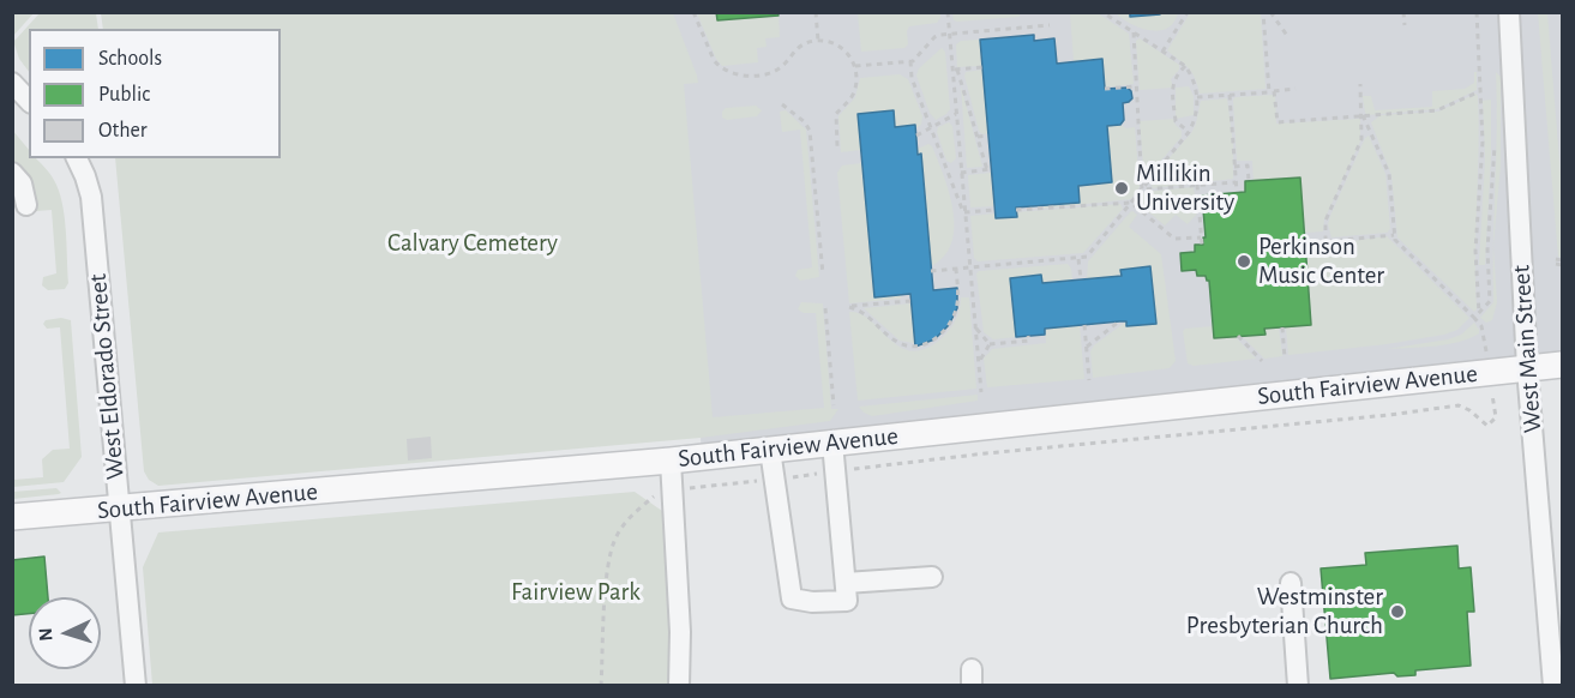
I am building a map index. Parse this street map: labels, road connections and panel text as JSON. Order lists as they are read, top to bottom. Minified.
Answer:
{"streets":{"main road":["South Fairview Avenue"],"street":["West Main Street","West Eldorado Street"]},"crossings":[["West Main Street","South Fairview Avenue"],["West Eldorado Street","South Fairview Avenue"]],"parks":["Calvary Cemetery","Fairview Park"],"places":["Millikin University","Perkinson Music Center","Westminster Presbyterian Church"],"legend":["Schools","Public","Other"],"north":"left"}
